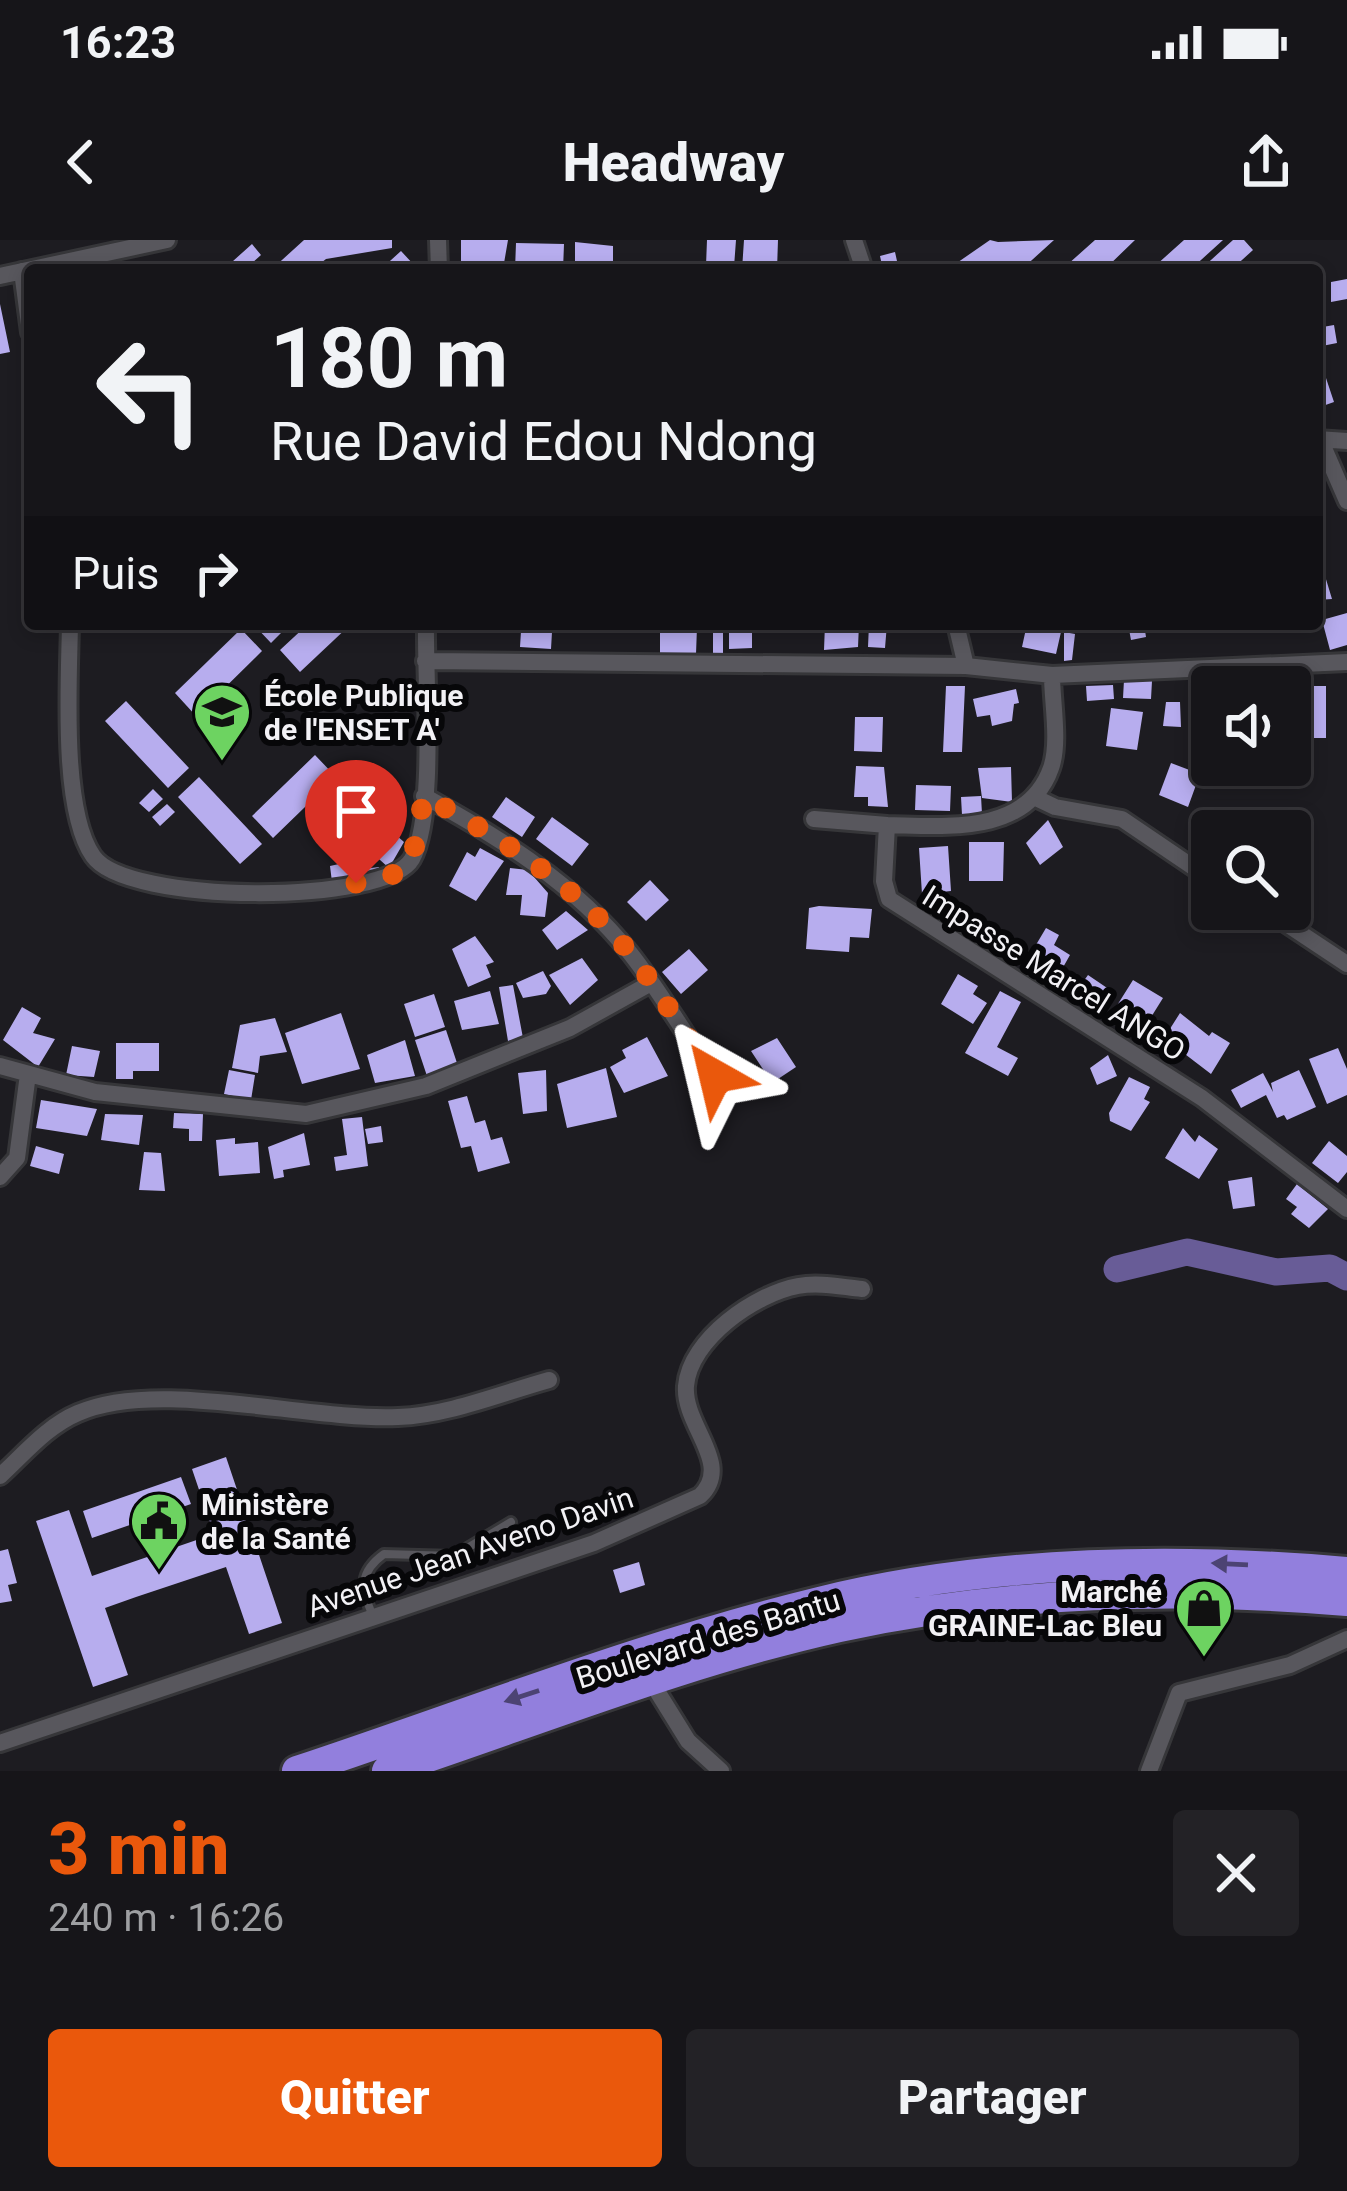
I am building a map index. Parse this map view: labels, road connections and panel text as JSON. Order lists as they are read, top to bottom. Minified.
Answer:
{"streets":{"highway":["Boulevard des Bantu"],"street":["Impasse Marcel ANGO","Avenue Jean Aveno Davin"]},"places":{"school or university":["École Publique de l'ENSET A'"],"public building":["Ministère de la Santé"],"shop":["Marché GRAINE-Lac Bleu"]},"page":{"status":"16:23","header":"Headway","turn":["180 m","Rue David Edou Ndong"],"then":"Puis","heading":["3 min","240 m · 16:26"],"buttons":["Quitter","Partager"]}}
